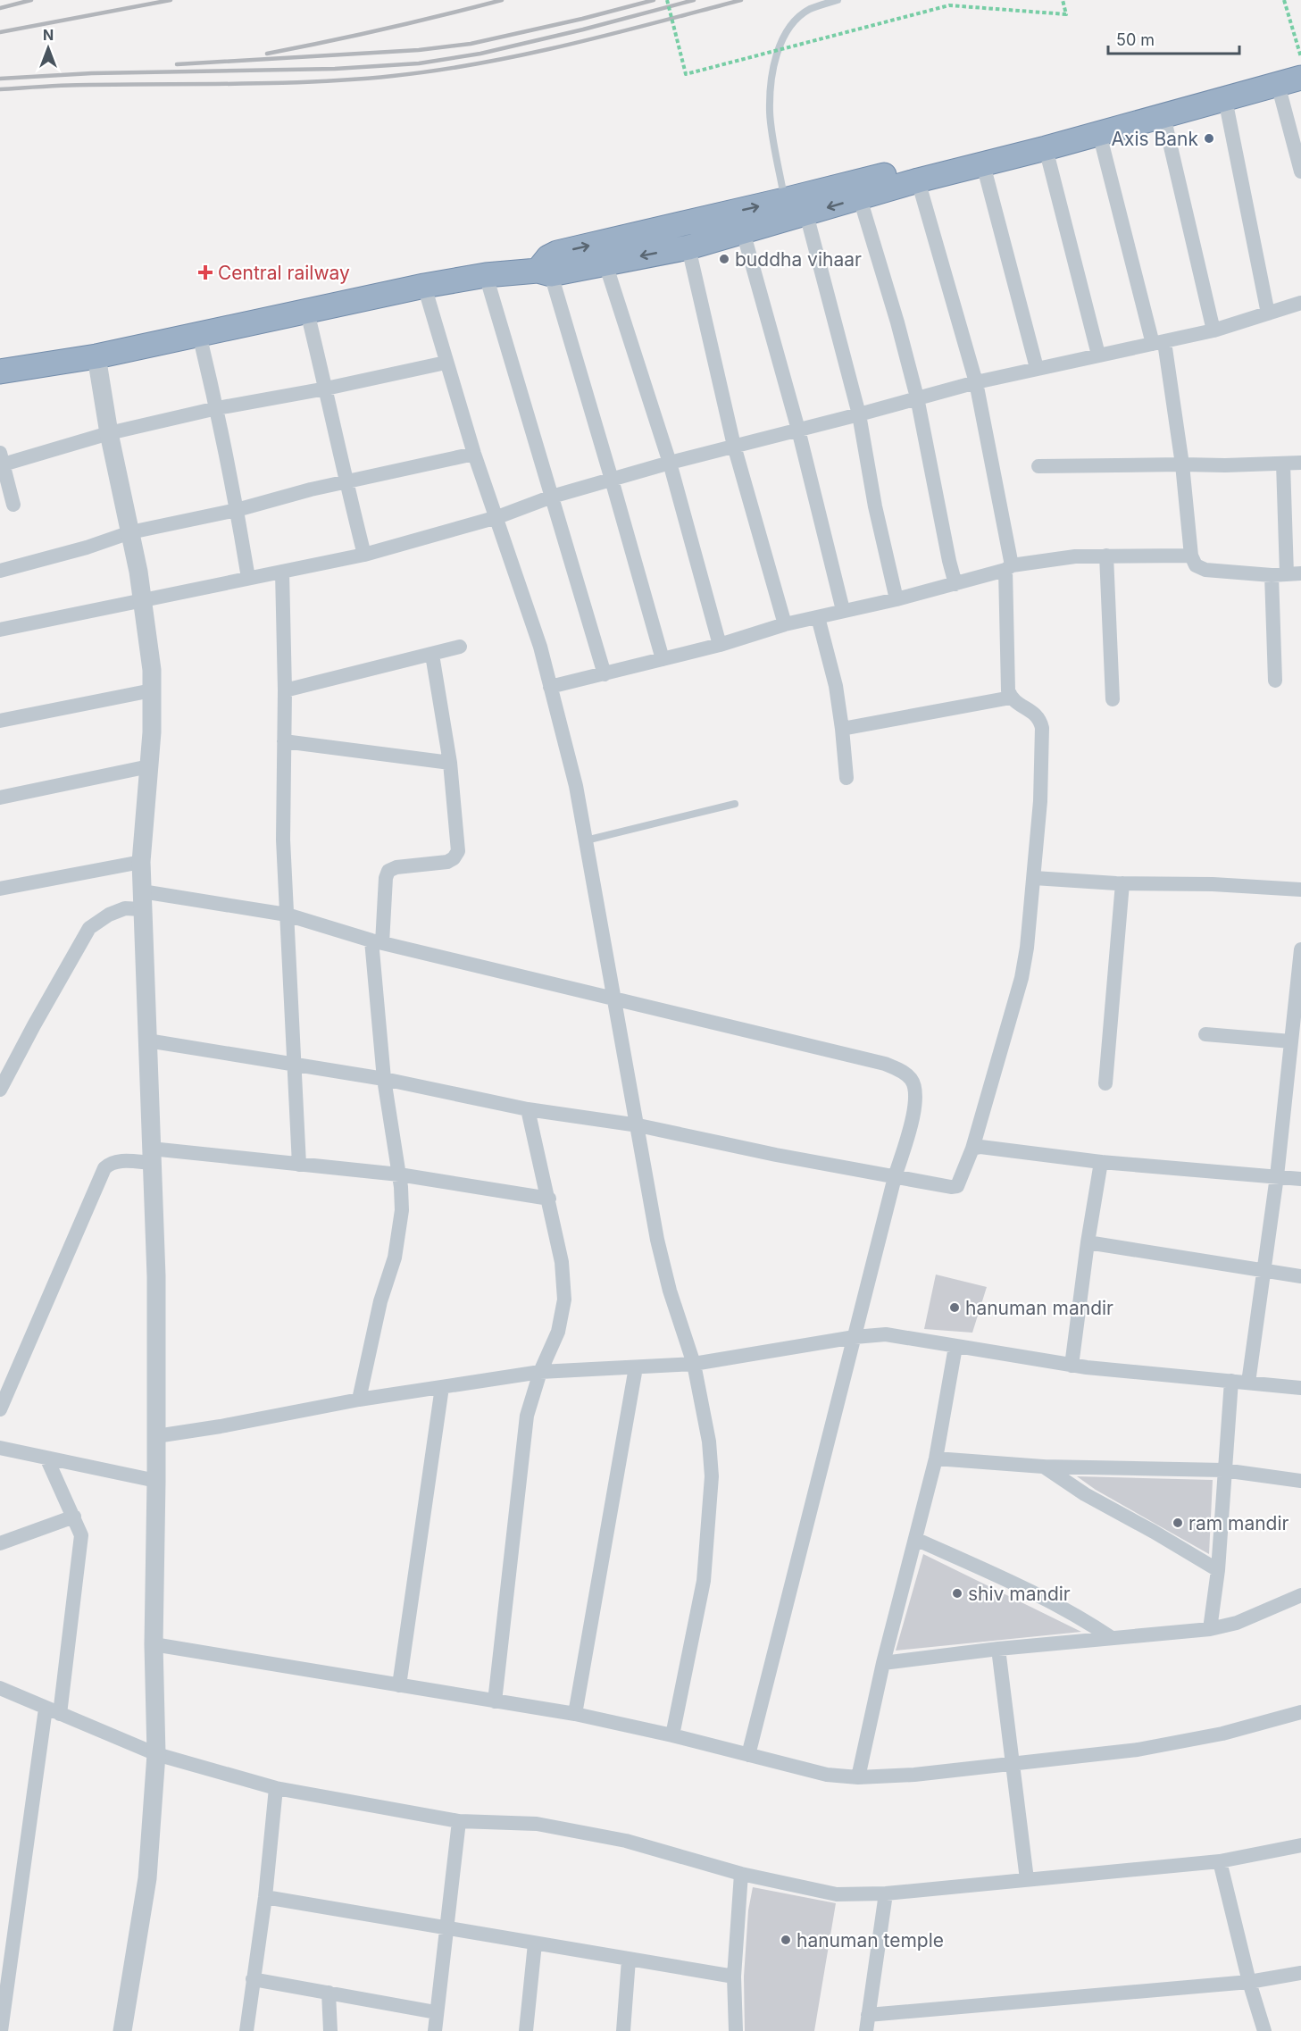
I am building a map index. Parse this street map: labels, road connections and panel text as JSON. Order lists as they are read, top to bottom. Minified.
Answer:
{"places":{"other":["Axis Bank","buddha vihaar","hanuman mandir","ram mandir","shiv mandir","hanuman temple"],"health":["Central railway"]},"scale_bar":"50 m","north":"top"}
